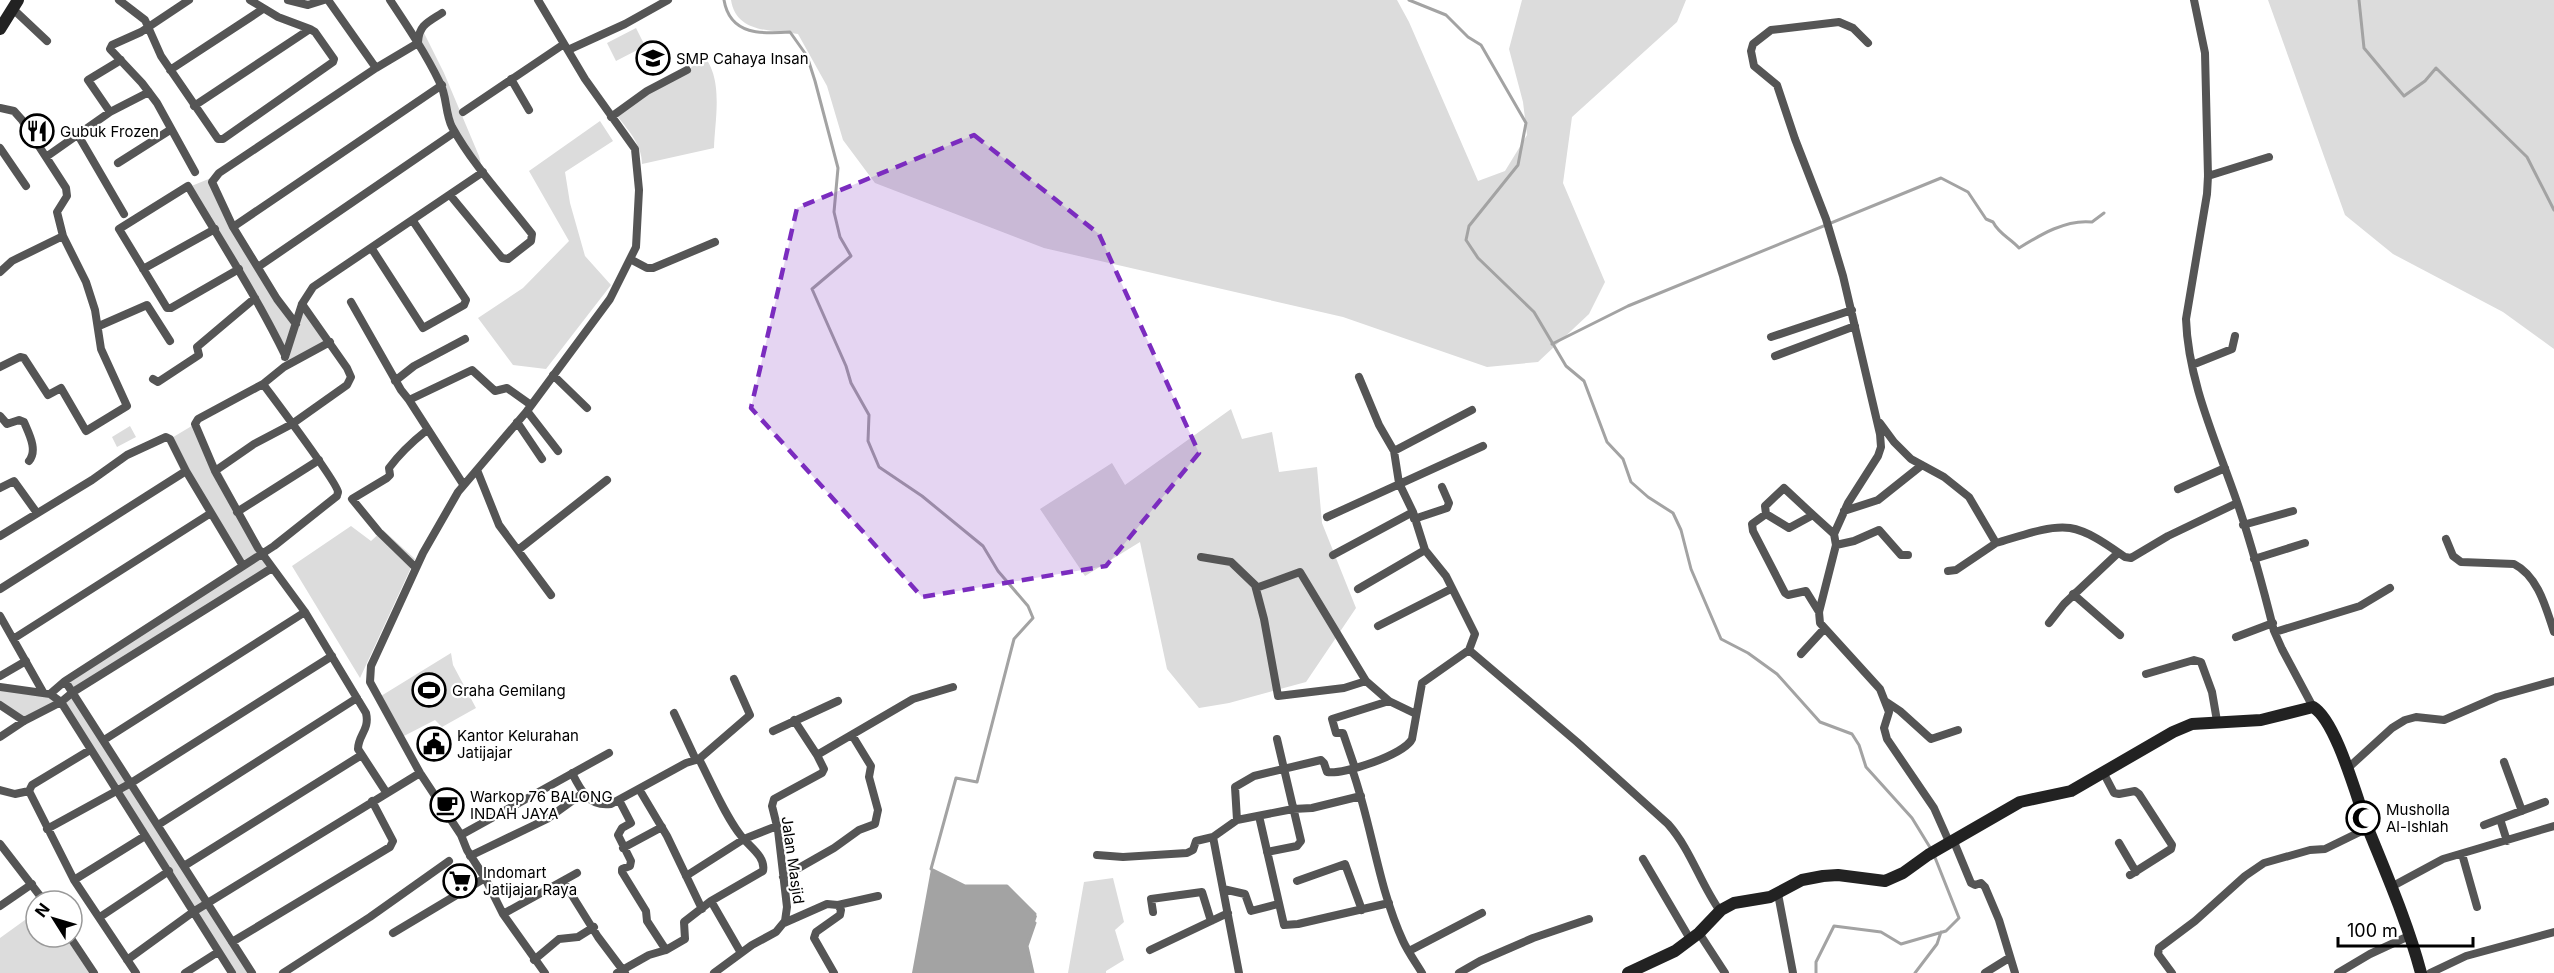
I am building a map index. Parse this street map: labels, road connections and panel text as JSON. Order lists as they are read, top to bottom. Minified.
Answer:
{"streets":{"street":["Jalan Masjid"]},"places":{"school or university":["SMP Cahaya Insan"],"restaurant":["Gubuk Frozen"],"sports":["Graha Gemilang"],"public building":["Kantor Kelurahan Jatijajar"],"cafe":["Warkop 76 BALONG INDAH JAYA"],"mosque":["Musholla Al-Ishlah"],"supermarket":["Indomart Jatijajar Raya"]},"scale_bar":"100 m","north":"top left"}
